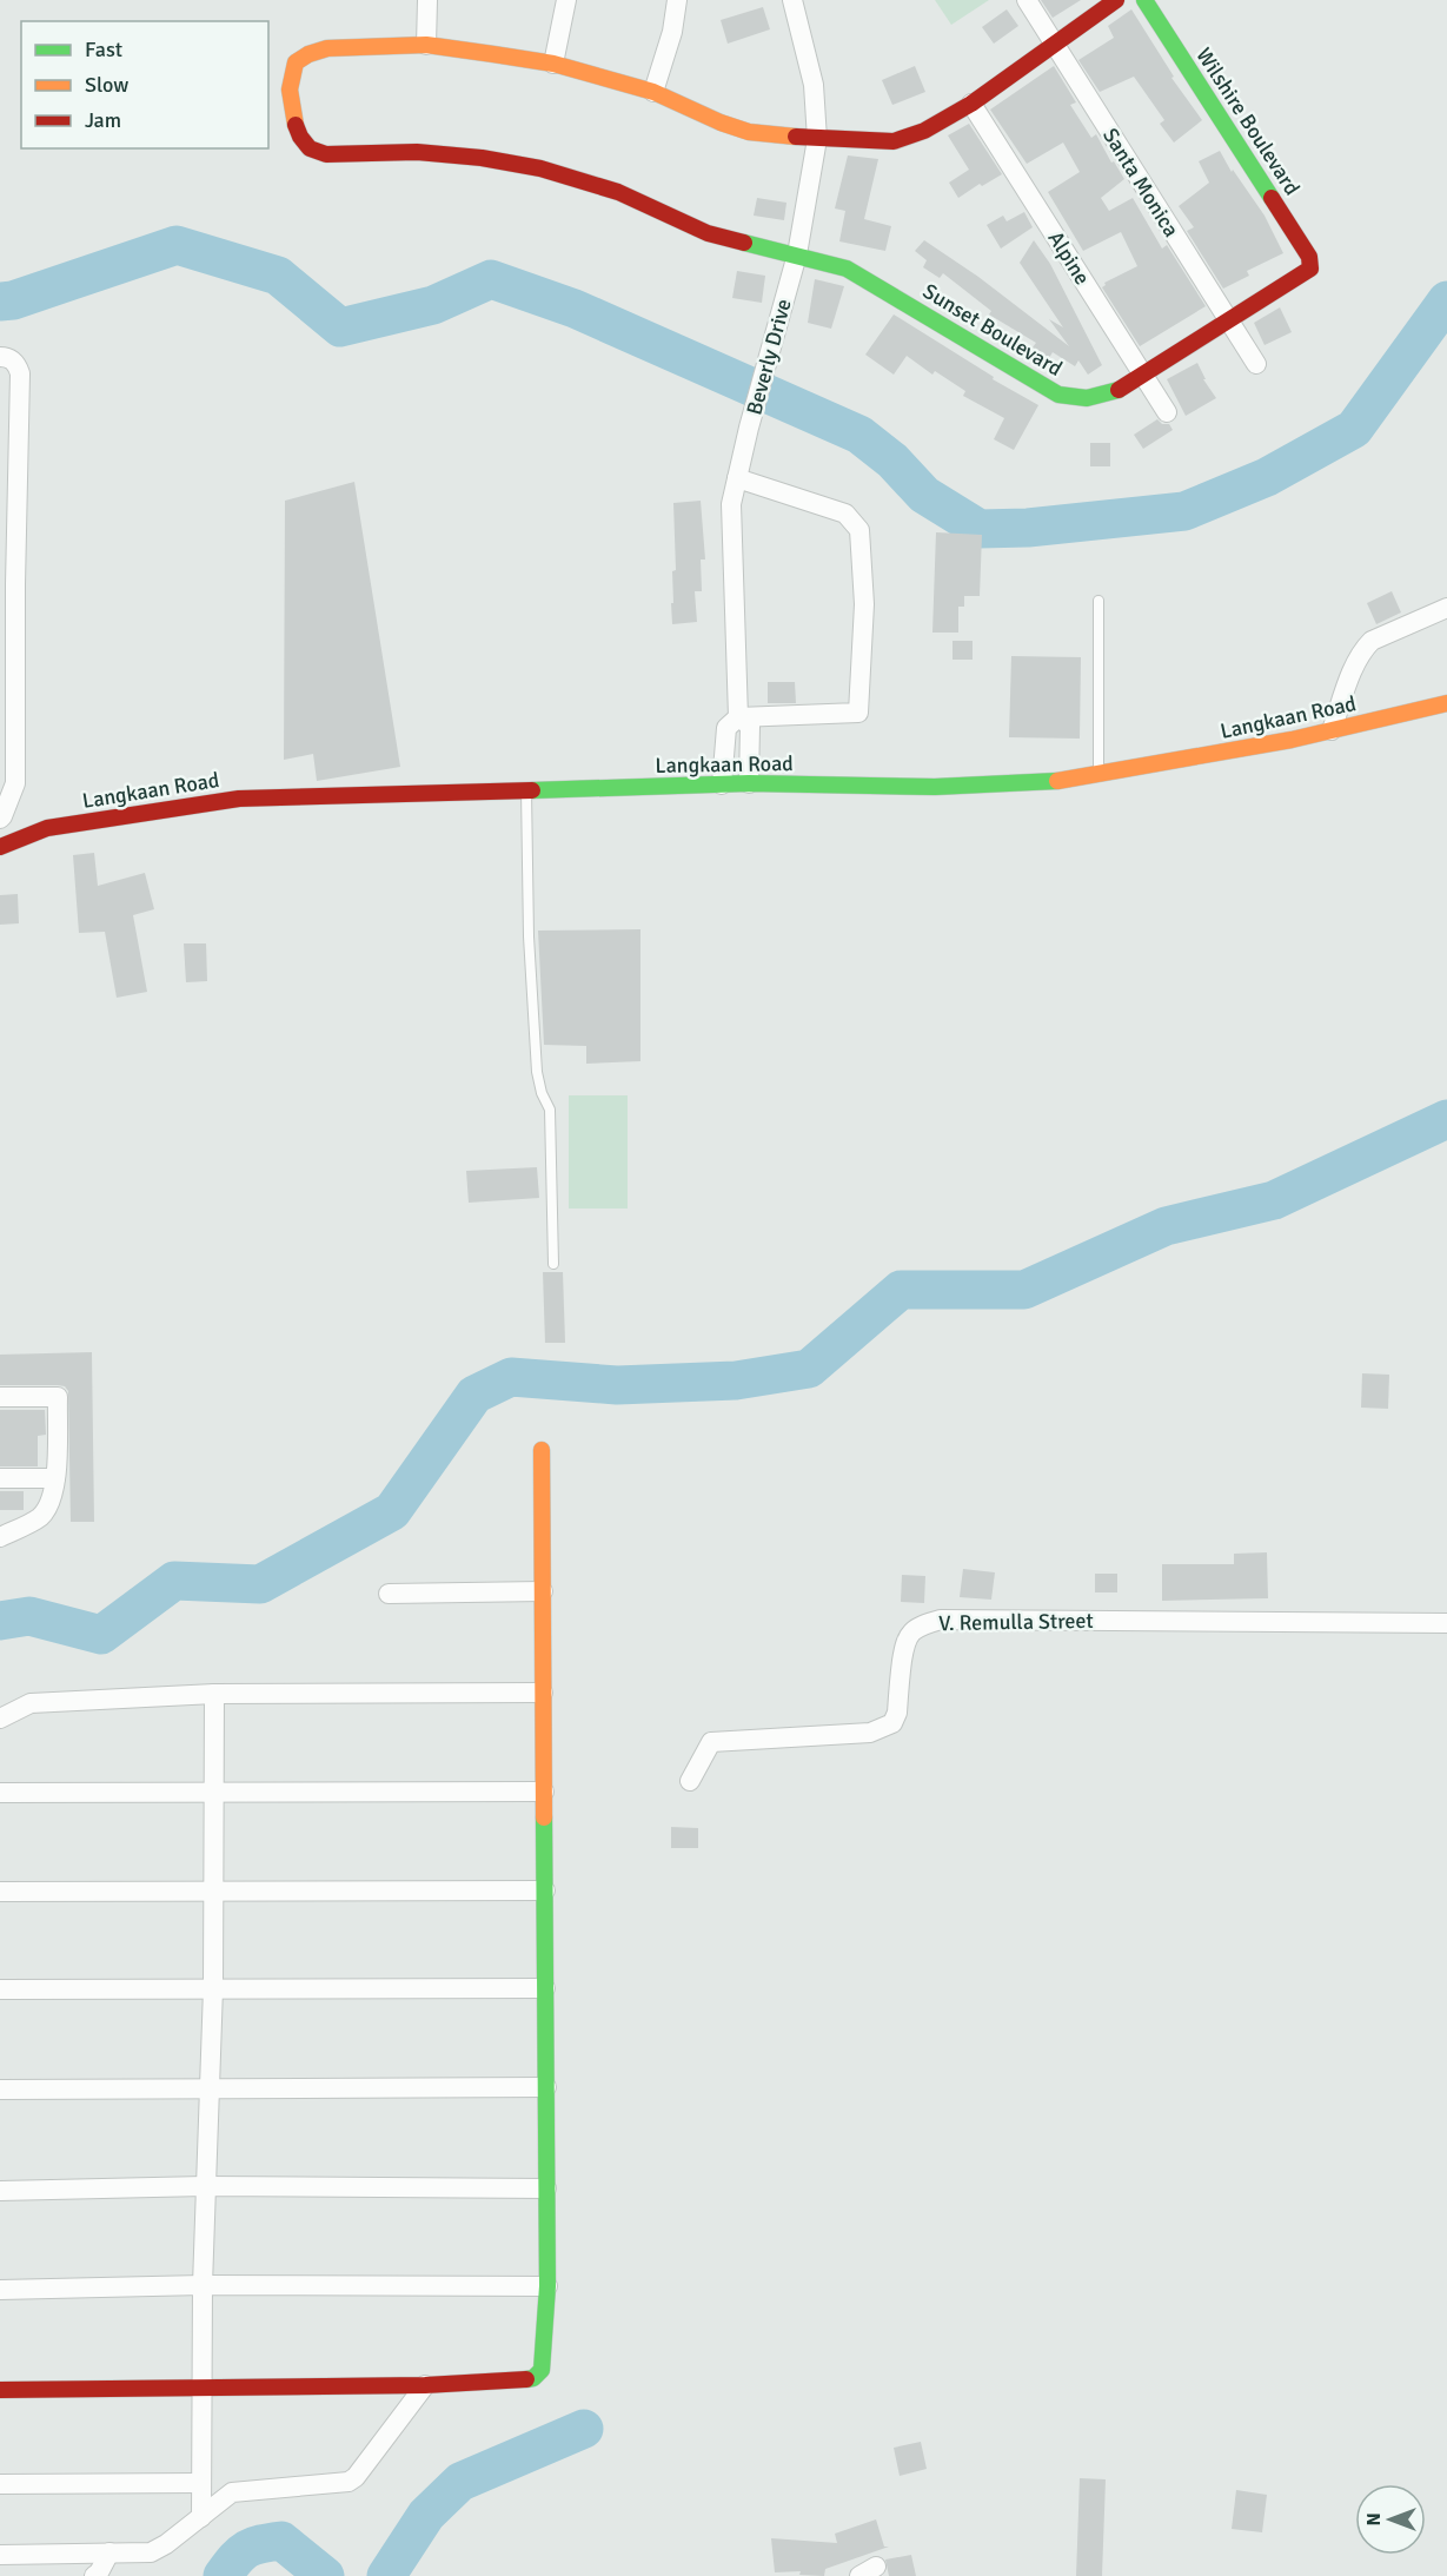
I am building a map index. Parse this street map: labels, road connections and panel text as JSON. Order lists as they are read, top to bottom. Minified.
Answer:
{"streets":{"street":["Wilshire Boulevard","Santa Monica","Alpine","Sunset Boulevard","Beverly Drive","Langkaan Road","V. Remulla Street"]},"crossings":[["Wilshire Boulevard","Sunset Boulevard"],["Santa Monica","Sunset Boulevard"],["Alpine","Sunset Boulevard"],["Sunset Boulevard","Beverly Drive"],["Beverly Drive","Langkaan Road"]],"legend":["Fast","Slow","Jam"],"north":"left"}
